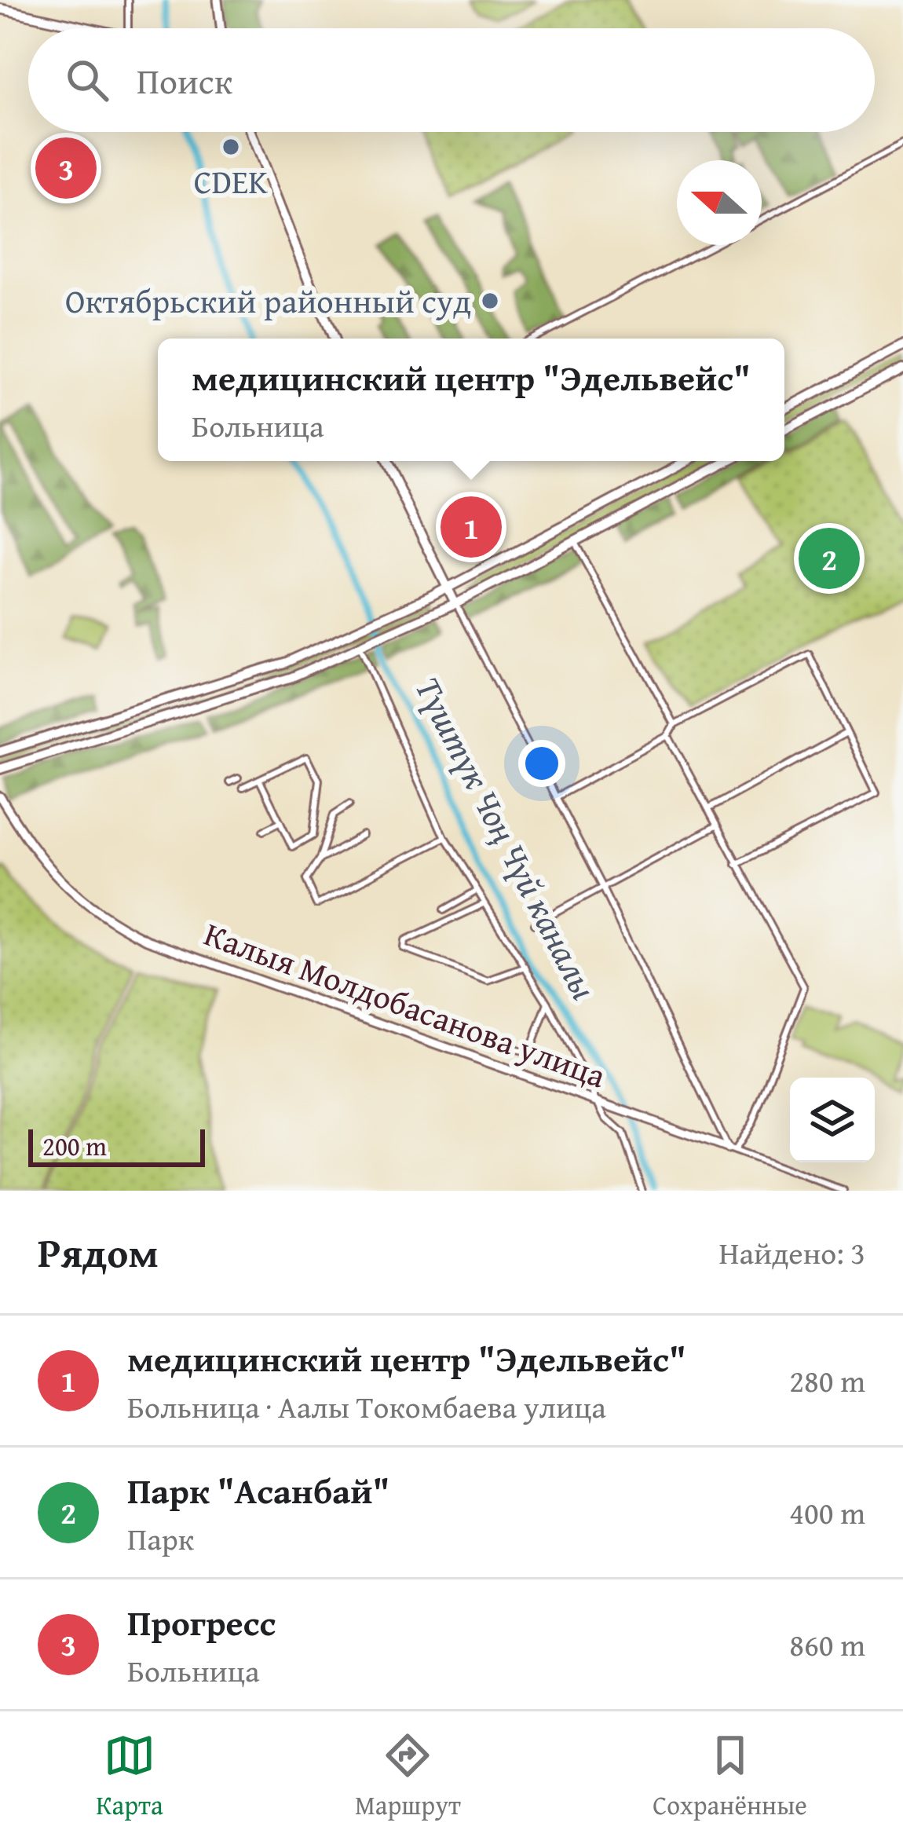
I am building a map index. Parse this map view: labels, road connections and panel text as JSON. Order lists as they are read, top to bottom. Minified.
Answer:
{"streets":{"street":["Калыя Молдобасанова улица"]},"water":["Түштүк Чоң Чүй каналы"],"places":["CDEK","Октябрьский районный суд"],"scale_bar":"200 m","north":"left","page":{"search":"Поиск","pins":["3","1","2"],"popup":["медицинский центр \"Эдельвейс\"","Больница"],"scale":"200 m","heading":["Рядом","Найдено: 3"],"list":[{"mark":"1","name":"медицинский центр \"Эдельвейс\"","note":"Больница · Аалы Токомбаева улица","value":"280 m"},{"mark":"2","name":"Парк \"Асанбай\"","note":"Парк","value":"400 m"},{"mark":"3","name":"Прогресс","note":"Больница","value":"860 m"}],"nav":["Карта","Маршрут","Сохранённые"]}}
